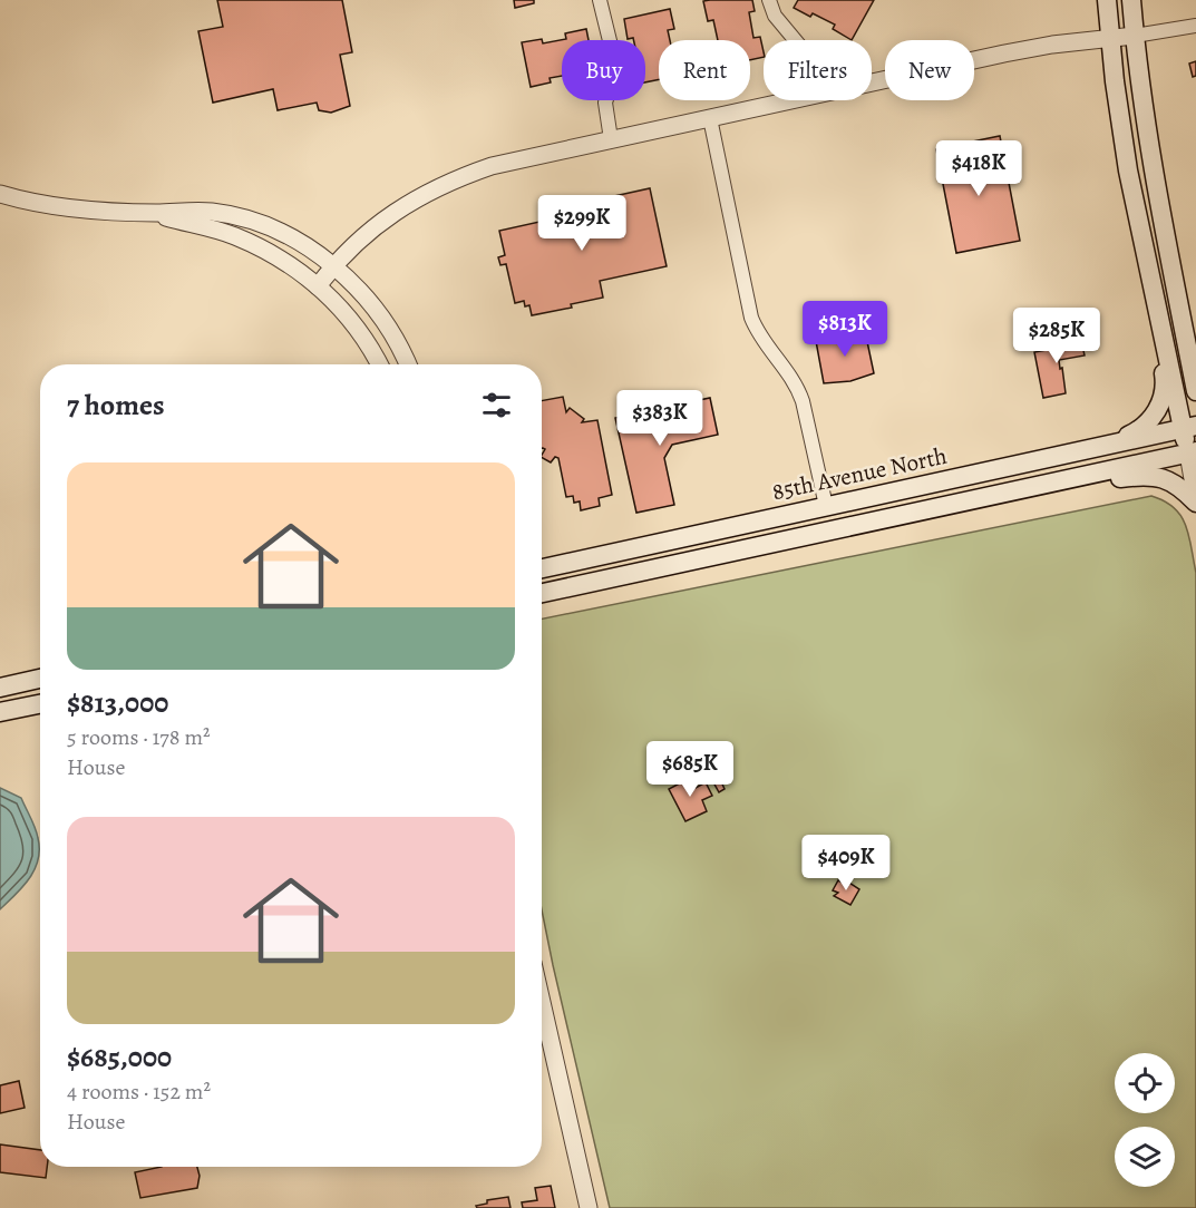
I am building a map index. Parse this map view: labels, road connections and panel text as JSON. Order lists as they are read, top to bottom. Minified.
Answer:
{"streets":{"main road":["85th Avenue North"]},"page":{"chip":["Buy","Rent","Filters","New"],"price":["$418K","$299K","$813K","$285K","$383K","$685K","$409K"],"heading":"7 homes","list":[{"name":"$813,000","note":"5 rooms · 178 m² · House"},{"name":"$685,000","note":"4 rooms · 152 m² · House"}]}}
